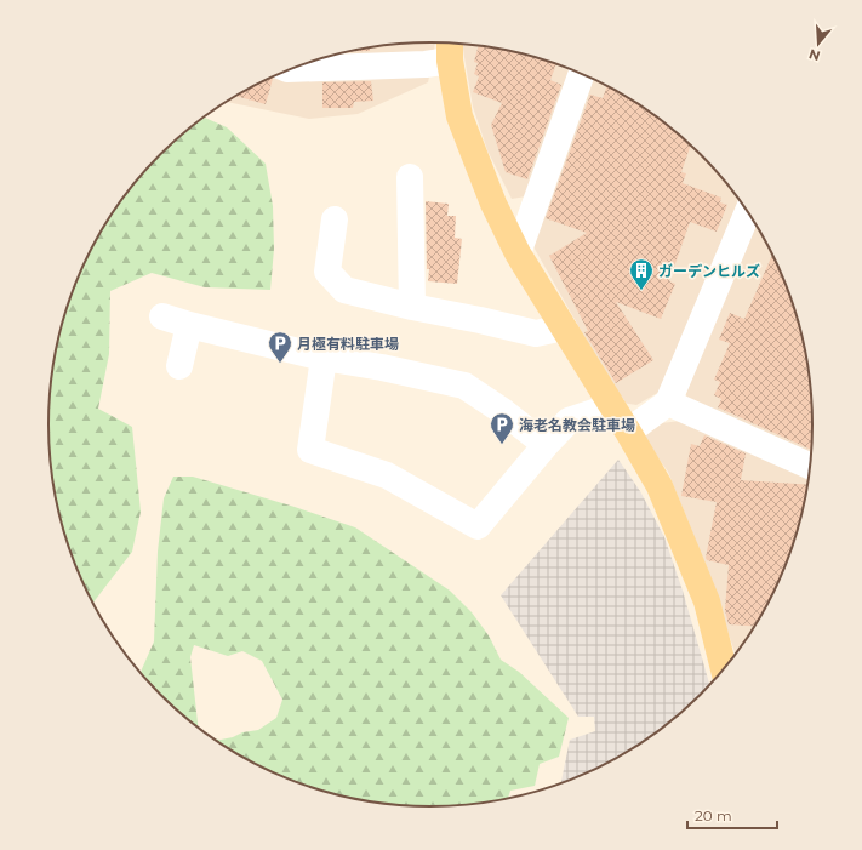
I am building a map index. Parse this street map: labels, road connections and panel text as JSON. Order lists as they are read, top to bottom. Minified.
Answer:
{"places":{"building":["ガーデンヒルズ"],"parking":["月極有料駐車場","海老名教会駐車場"]},"scale_bar":"20 m","north":"bottom"}
